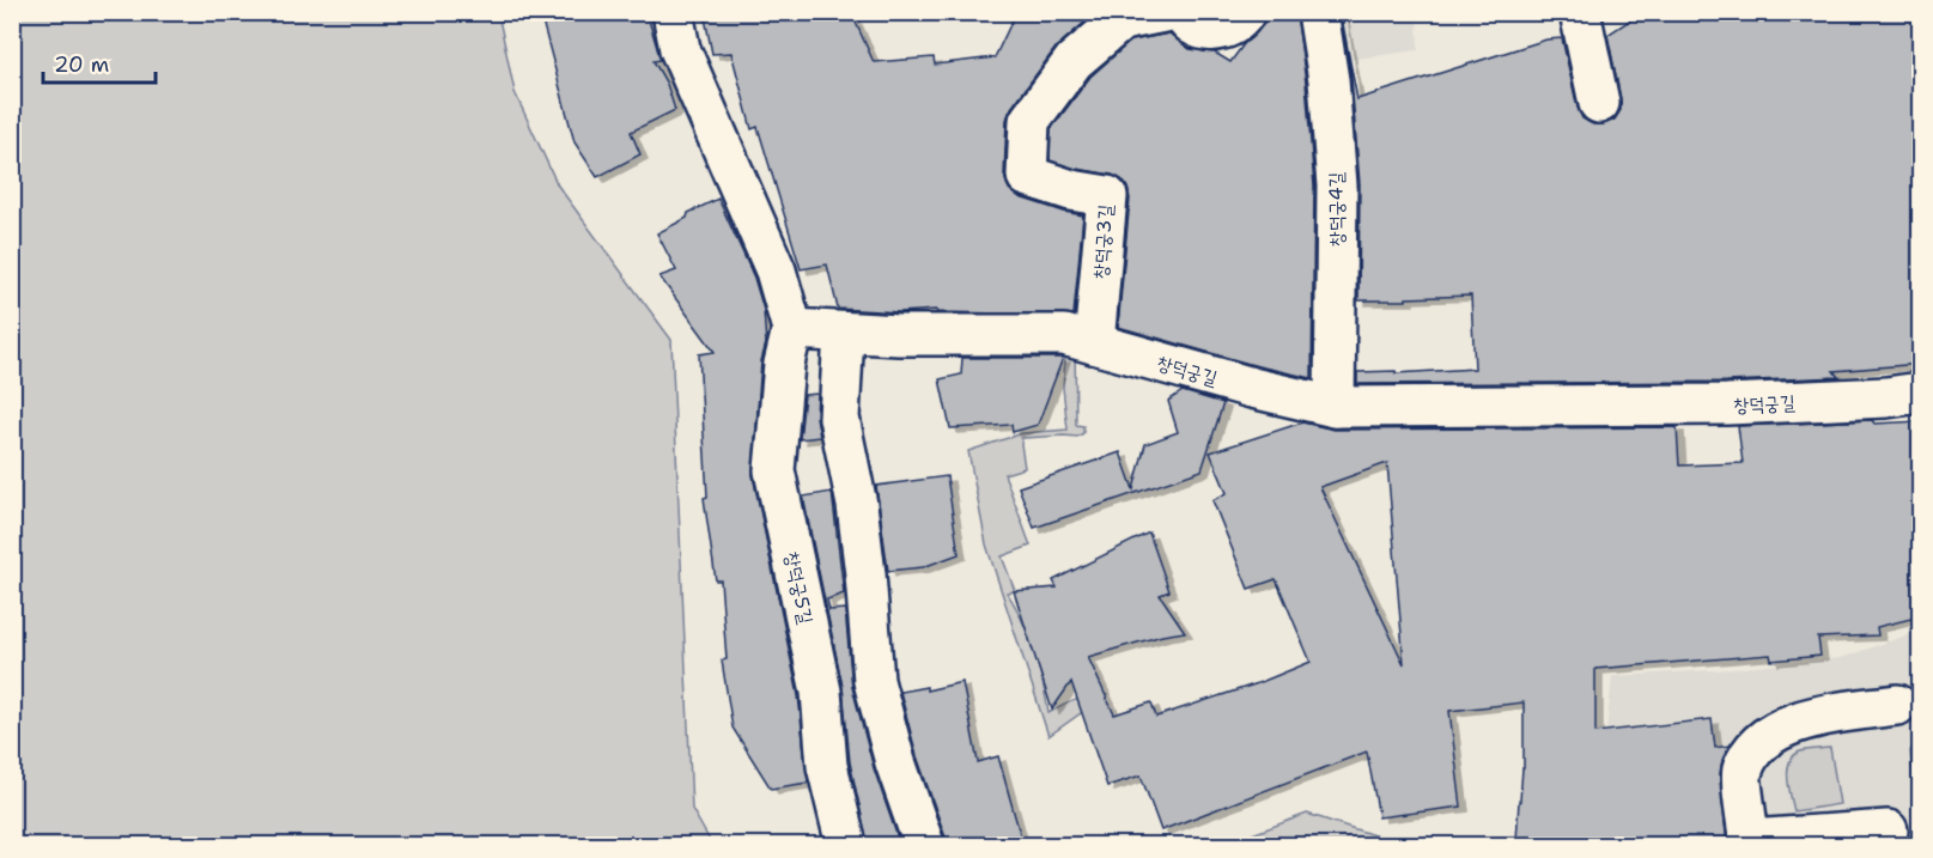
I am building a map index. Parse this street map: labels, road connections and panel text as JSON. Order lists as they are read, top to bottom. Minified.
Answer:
{"streets":{"street":["창덕궁4길","창덕궁3길","창덕궁길","창덕궁5길"]},"crossings":[["창덕궁4길","창덕궁길"],["창덕궁3길","창덕궁길"],["창덕궁길","창덕궁5길"]],"scale_bar":"20 m"}
